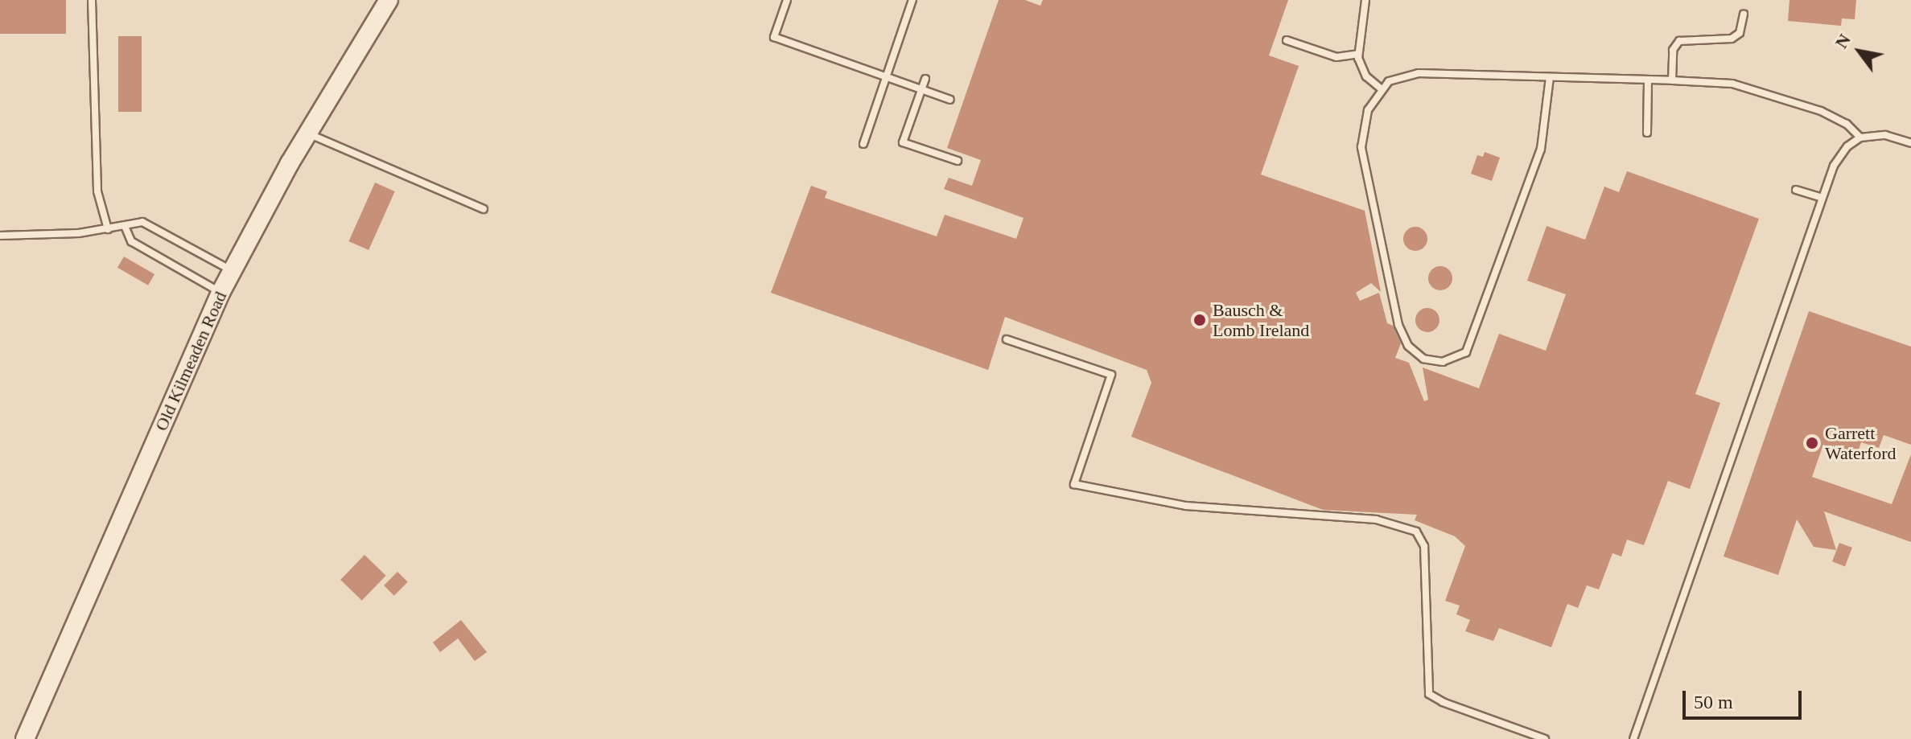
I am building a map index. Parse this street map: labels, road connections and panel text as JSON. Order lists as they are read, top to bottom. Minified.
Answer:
{"streets":{"street":["Old Kilmeaden Road"]},"places":["Bausch & Lomb Ireland","Garrett Waterford"],"scale_bar":"50 m","north":"top left"}
